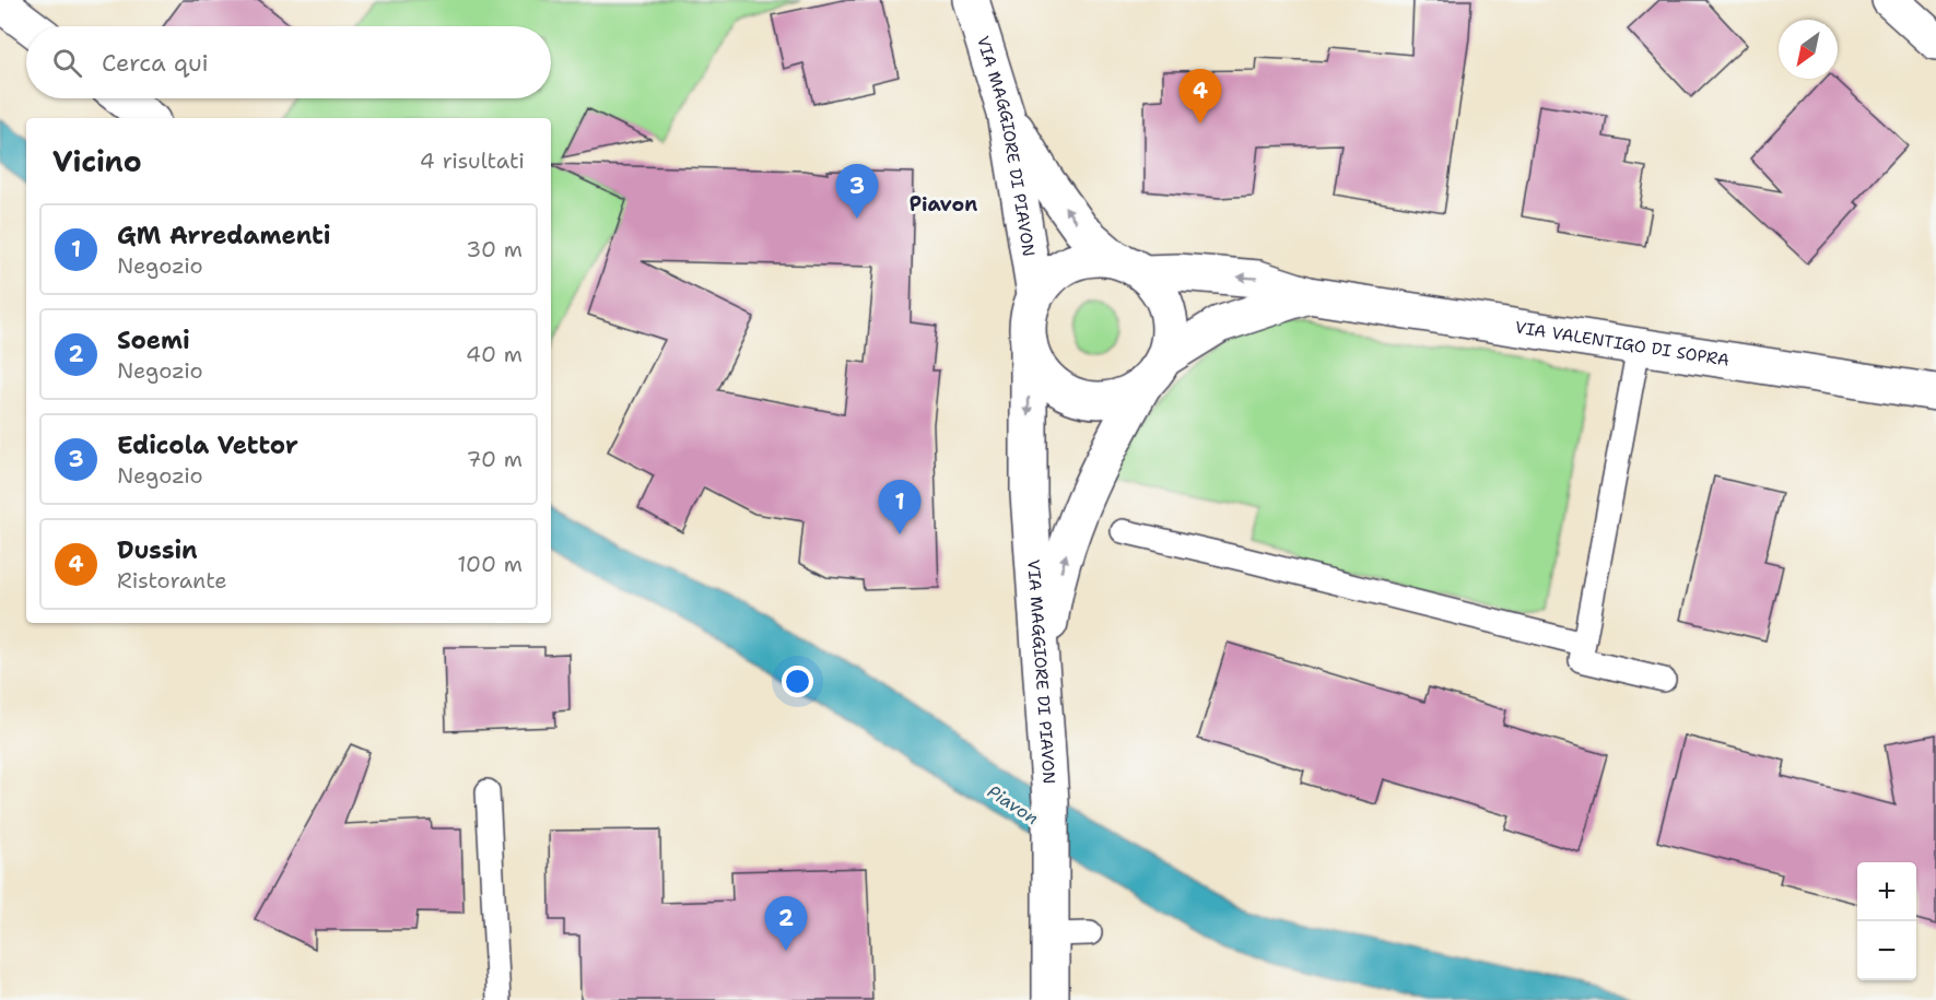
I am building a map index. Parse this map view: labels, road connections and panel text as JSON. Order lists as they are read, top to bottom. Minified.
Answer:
{"streets":{"main road":["VIA MAGGIORE DI PIAVON","VIA VALENTIGO DI SOPRA"]},"crossings":[["VIA MAGGIORE DI PIAVON","VIA VALENTIGO DI SOPRA"]],"districts":["Piavon"],"water":["Piavon"],"north":"bottom left","page":{"search":"Cerca qui","pins":["4","3","1","2"],"heading":["Vicino","4 risultati"],"list":[{"mark":"1","name":"GM Arredamenti","note":"Negozio","value":"30 m"},{"mark":"2","name":"Soemi","note":"Negozio","value":"40 m"},{"mark":"3","name":"Edicola Vettor","note":"Negozio","value":"70 m"},{"mark":"4","name":"Dussin","note":"Ristorante","value":"100 m"}],"map_buttons":["+","−"]}}
